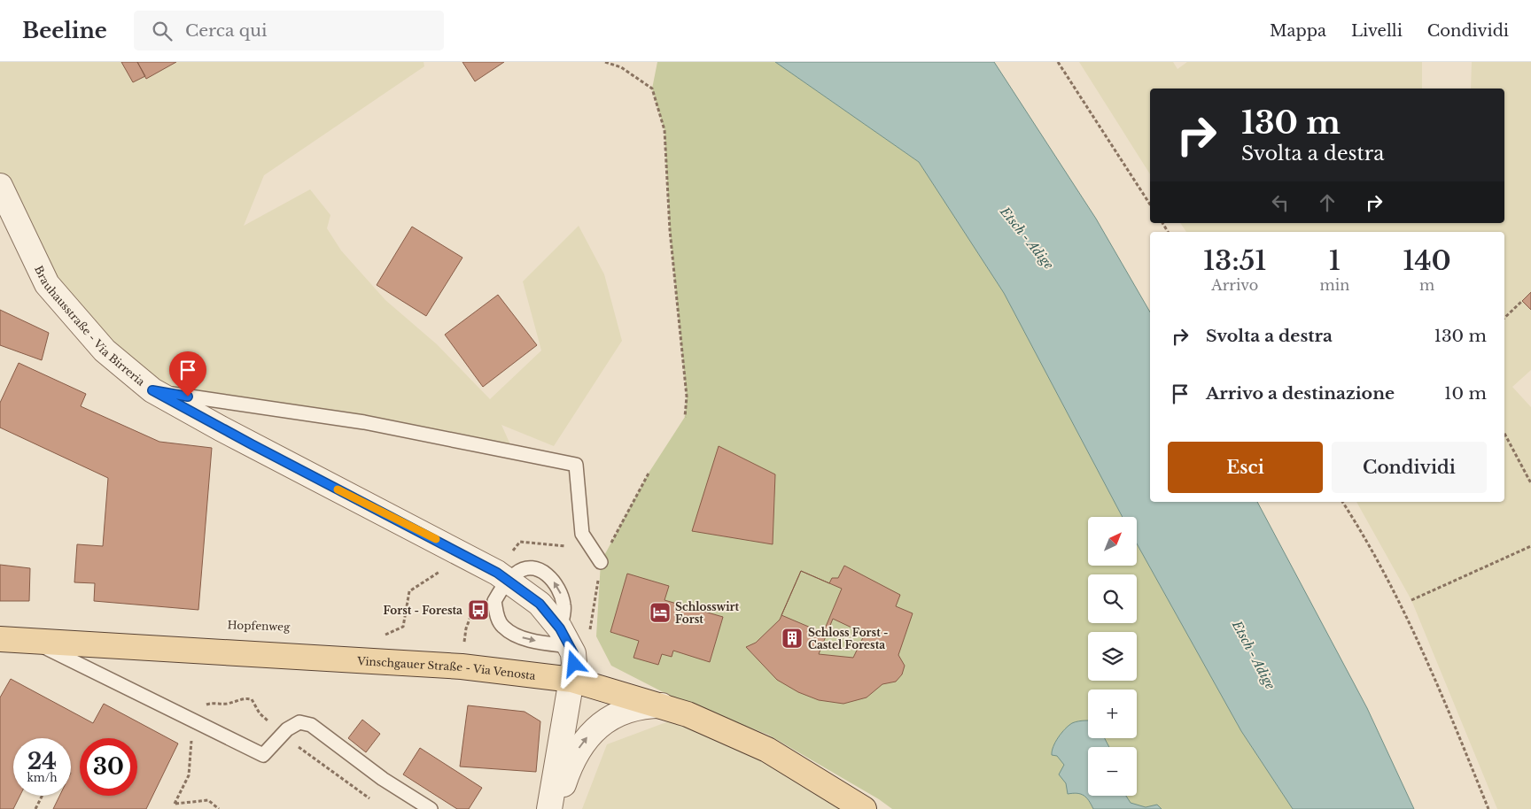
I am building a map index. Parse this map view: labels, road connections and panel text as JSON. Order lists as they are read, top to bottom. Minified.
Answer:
{"streets":{"main road":["Vinschgauer Straße - Via Venosta"],"street":["Brauhausstraße - Via Birreria"]},"crossings":[["Brauhausstraße - Via Birreria","Vinschgauer Straße - Via Venosta"]],"water":["Etsch - Adige"],"places":{"bus stop":["Forst - Foresta"],"hotel":["Schlosswirt Forst"],"building":["Schloss Forst - Castel Foresta"]},"north":"top right","page":{"header":"Beeline","search":"Cerca qui","nav":["Mappa","Livelli","Condividi"],"turn":["130 m","Svolta a destra"],"eta":["13:51","Arrivo","1","min","140","m"],"list":[{"name":"Svolta a destra","value":"130 m"},{"name":"Arrivo a destinazione","value":"10 m"}],"buttons":["Esci","Condividi"],"map_buttons":["+","−"],"speed":"24 km/h","limit":"30"}}
